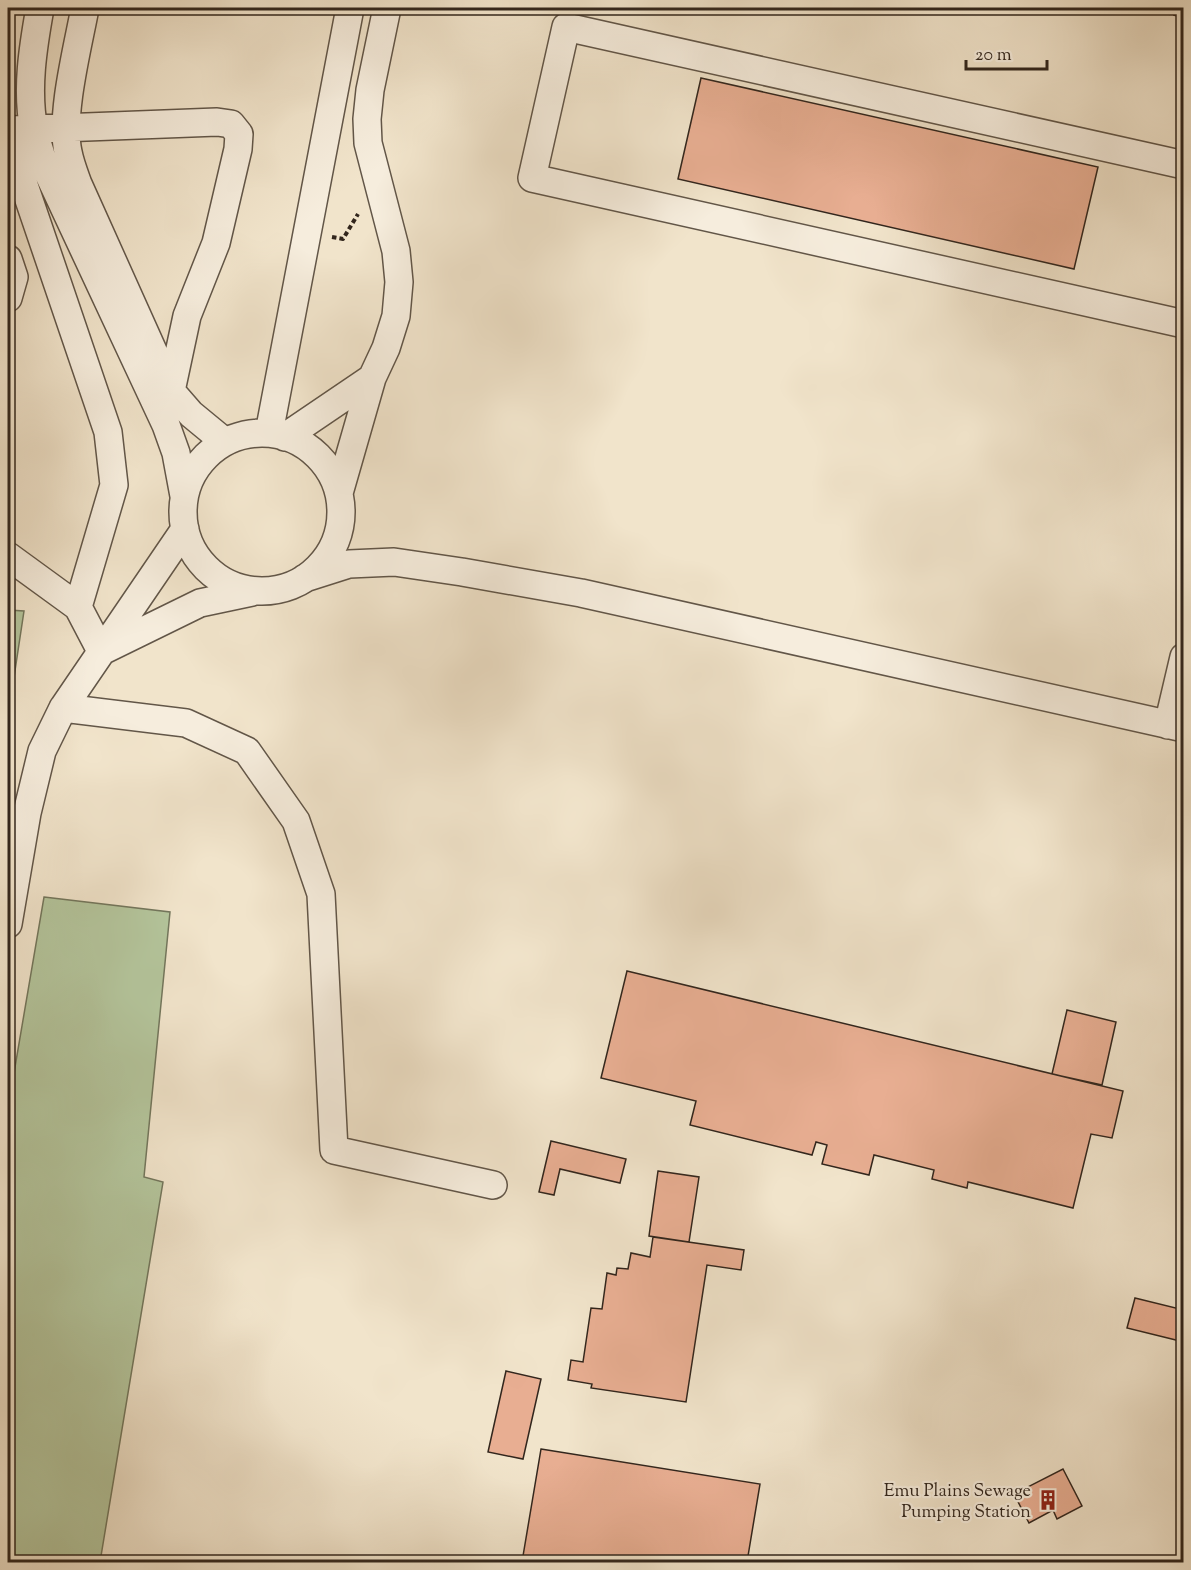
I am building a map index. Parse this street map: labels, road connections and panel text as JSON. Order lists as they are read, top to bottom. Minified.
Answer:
{"places":{"building":["Emu Plains Sewage Pumping Station"]},"scale_bar":"20 m"}
